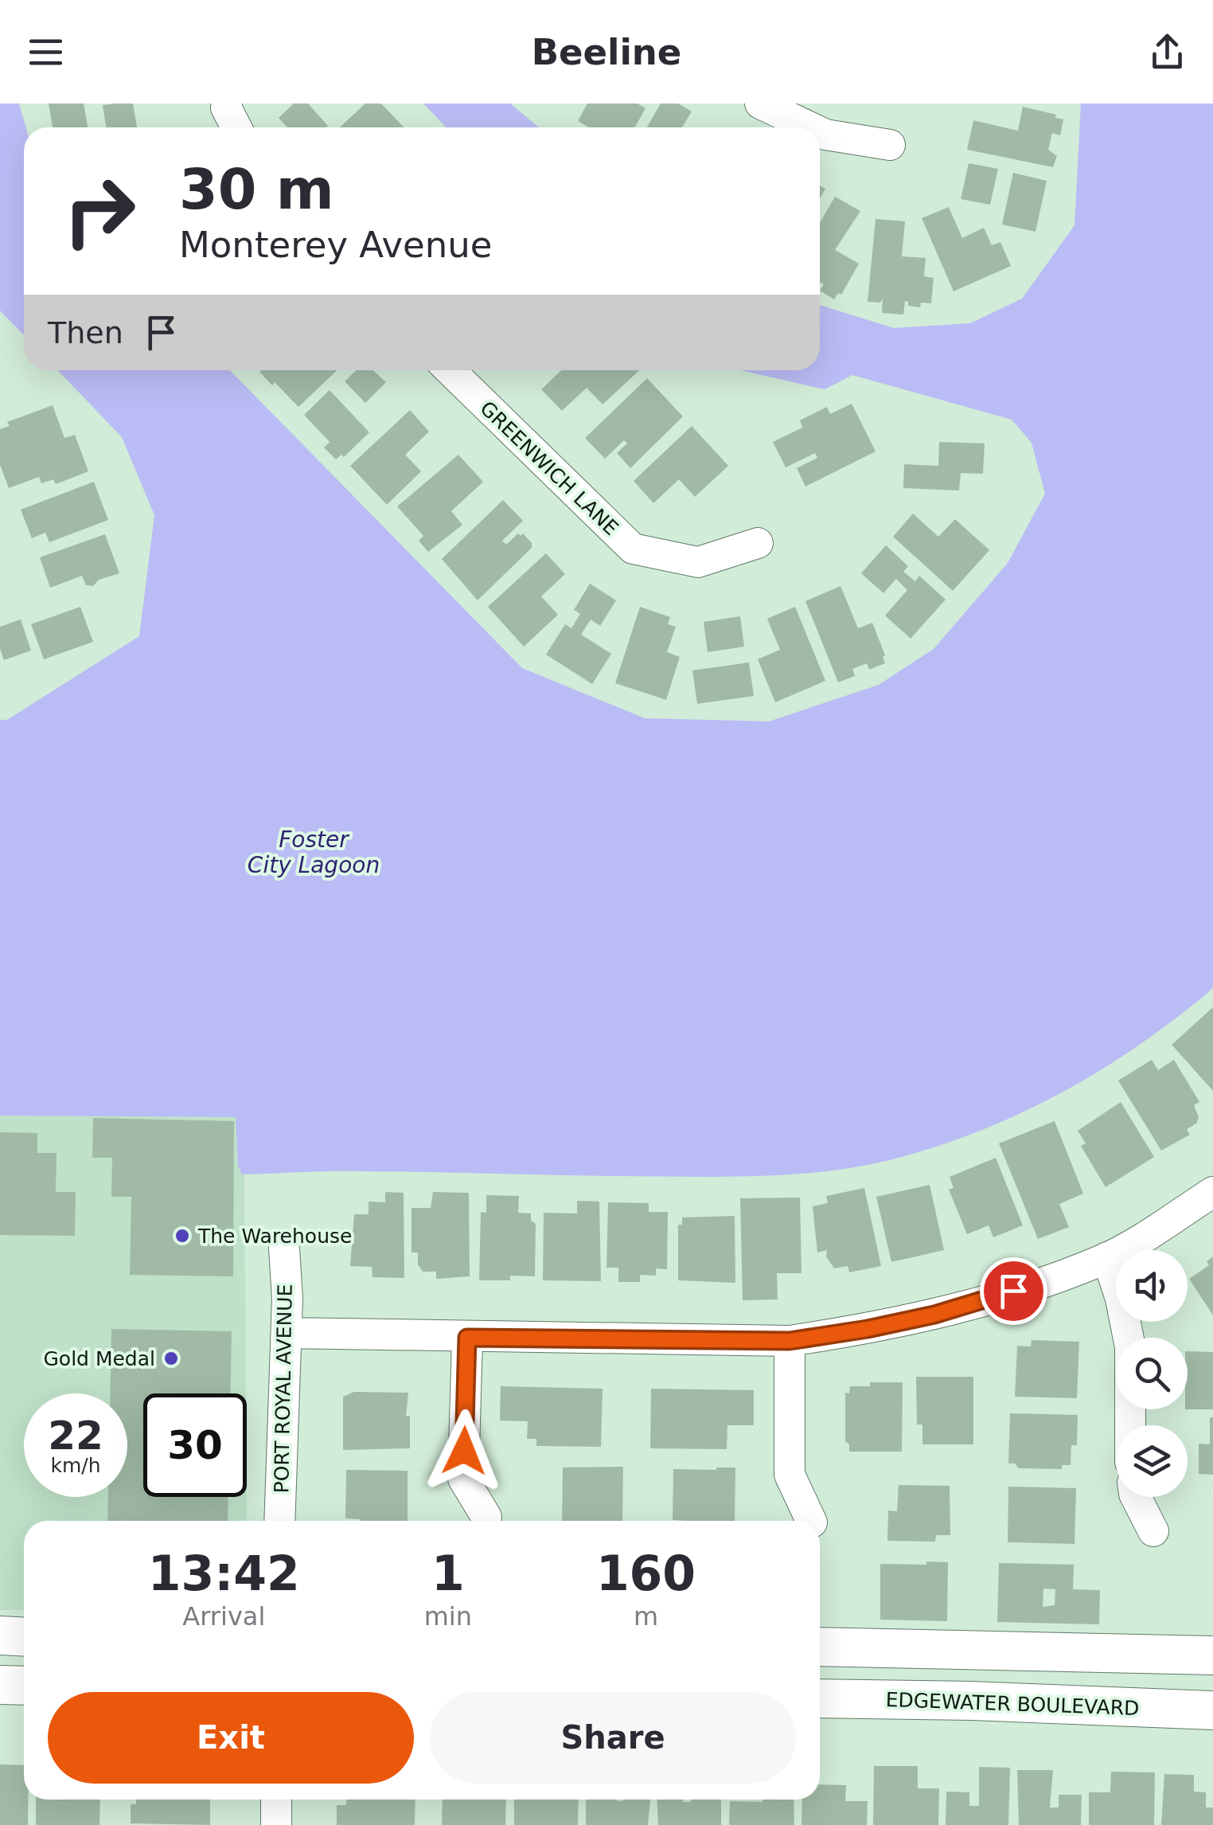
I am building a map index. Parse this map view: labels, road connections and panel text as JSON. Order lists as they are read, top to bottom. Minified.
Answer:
{"streets":{"street":["GREENWICH LANE","PORT ROYAL AVENUE","EDGEWATER BOULEVARD"]},"water":["Foster City Lagoon"],"places":["The Warehouse","Gold Medal"],"page":{"header":"Beeline","turn":["30 m","Monterey Avenue"],"then":"Then","speed":"22 km/h","limit":"30","eta":["13:42","Arrival","1","min","160","m"],"buttons":["Exit","Share"]}}
